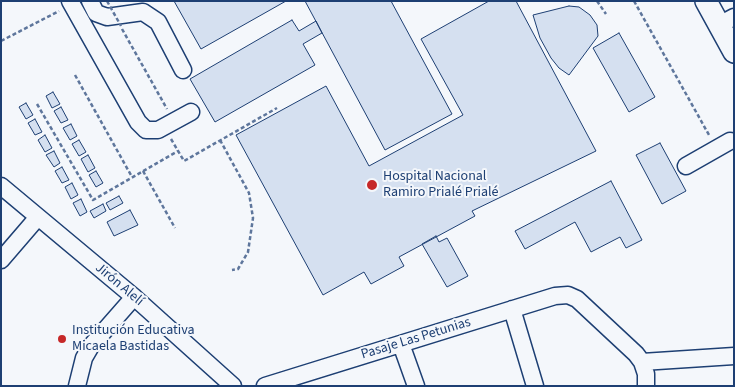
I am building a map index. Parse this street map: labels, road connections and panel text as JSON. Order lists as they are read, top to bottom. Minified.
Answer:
{"streets":{"street":["Jirón Alelí","Pasaje Las Petunias"]},"places":["Hospital Nacional Ramiro Prialé Prialé","Institución Educativa Micaela Bastidas"]}
